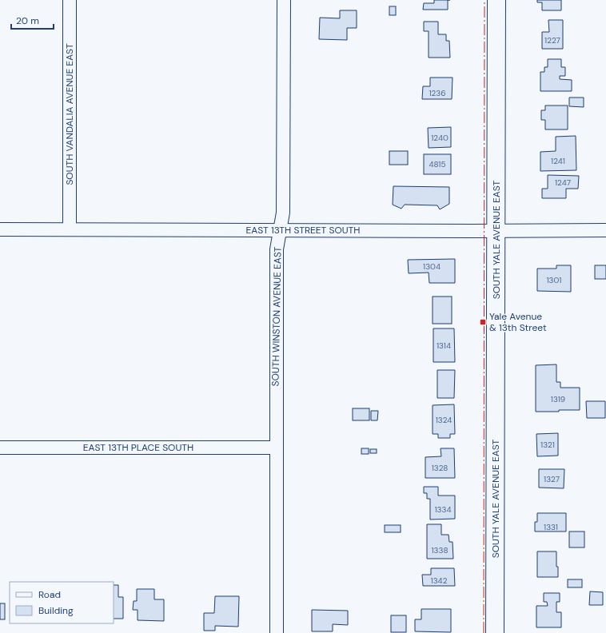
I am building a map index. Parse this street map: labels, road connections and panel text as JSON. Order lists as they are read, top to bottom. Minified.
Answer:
{"streets":{"main road":["SOUTH YALE AVENUE EAST"],"street":["SOUTH VANDALIA AVENUE EAST","EAST 13TH STREET SOUTH","SOUTH WINSTON AVENUE EAST","EAST 13TH PLACE SOUTH"]},"crossings":[["SOUTH VANDALIA AVENUE EAST","EAST 13TH STREET SOUTH"],["EAST 13TH STREET SOUTH","SOUTH YALE AVENUE EAST"],["EAST 13TH STREET SOUTH","SOUTH WINSTON AVENUE EAST"],["SOUTH WINSTON AVENUE EAST","EAST 13TH PLACE SOUTH"]],"places":{"transit":["Yale Avenue & 13th Street"]},"house_numbers":["1227","1236","1240","1241","4815","1247","1304","1301","1314","1319","1324","1321","1328","1327","1334","1331","1338","1342"],"legend":["Road","Building"],"scale_bar":"20 m"}
